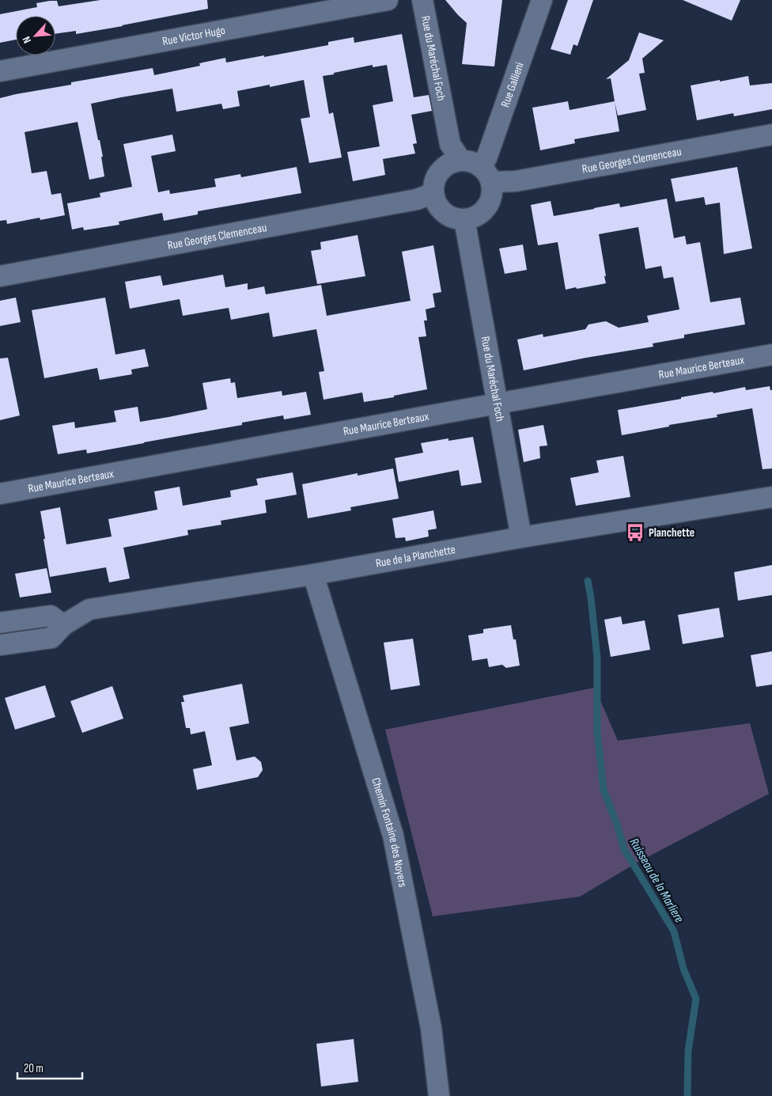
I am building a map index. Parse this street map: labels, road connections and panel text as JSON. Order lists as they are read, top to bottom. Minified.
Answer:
{"streets":{"street":["Rue Victor Hugo","Rue du Maréchal Foch","Rue Gallieni","Rue Georges Clemenceau","Rue Maurice Berteaux","Rue de la Planchette","Chemin Fontaine des Noyers"]},"crossings":[["Rue du Maréchal Foch","Rue Gallieni"],["Rue du Maréchal Foch","Rue Georges Clemenceau"],["Rue du Maréchal Foch","Rue Maurice Berteaux"],["Rue du Maréchal Foch","Rue de la Planchette"],["Rue Gallieni","Rue Georges Clemenceau"],["Rue de la Planchette","Chemin Fontaine des Noyers"]],"water":["Ruisseau de la Marliere"],"places":{"bus stop":["Planchette"]},"scale_bar":"20 m","north":"bottom left"}
